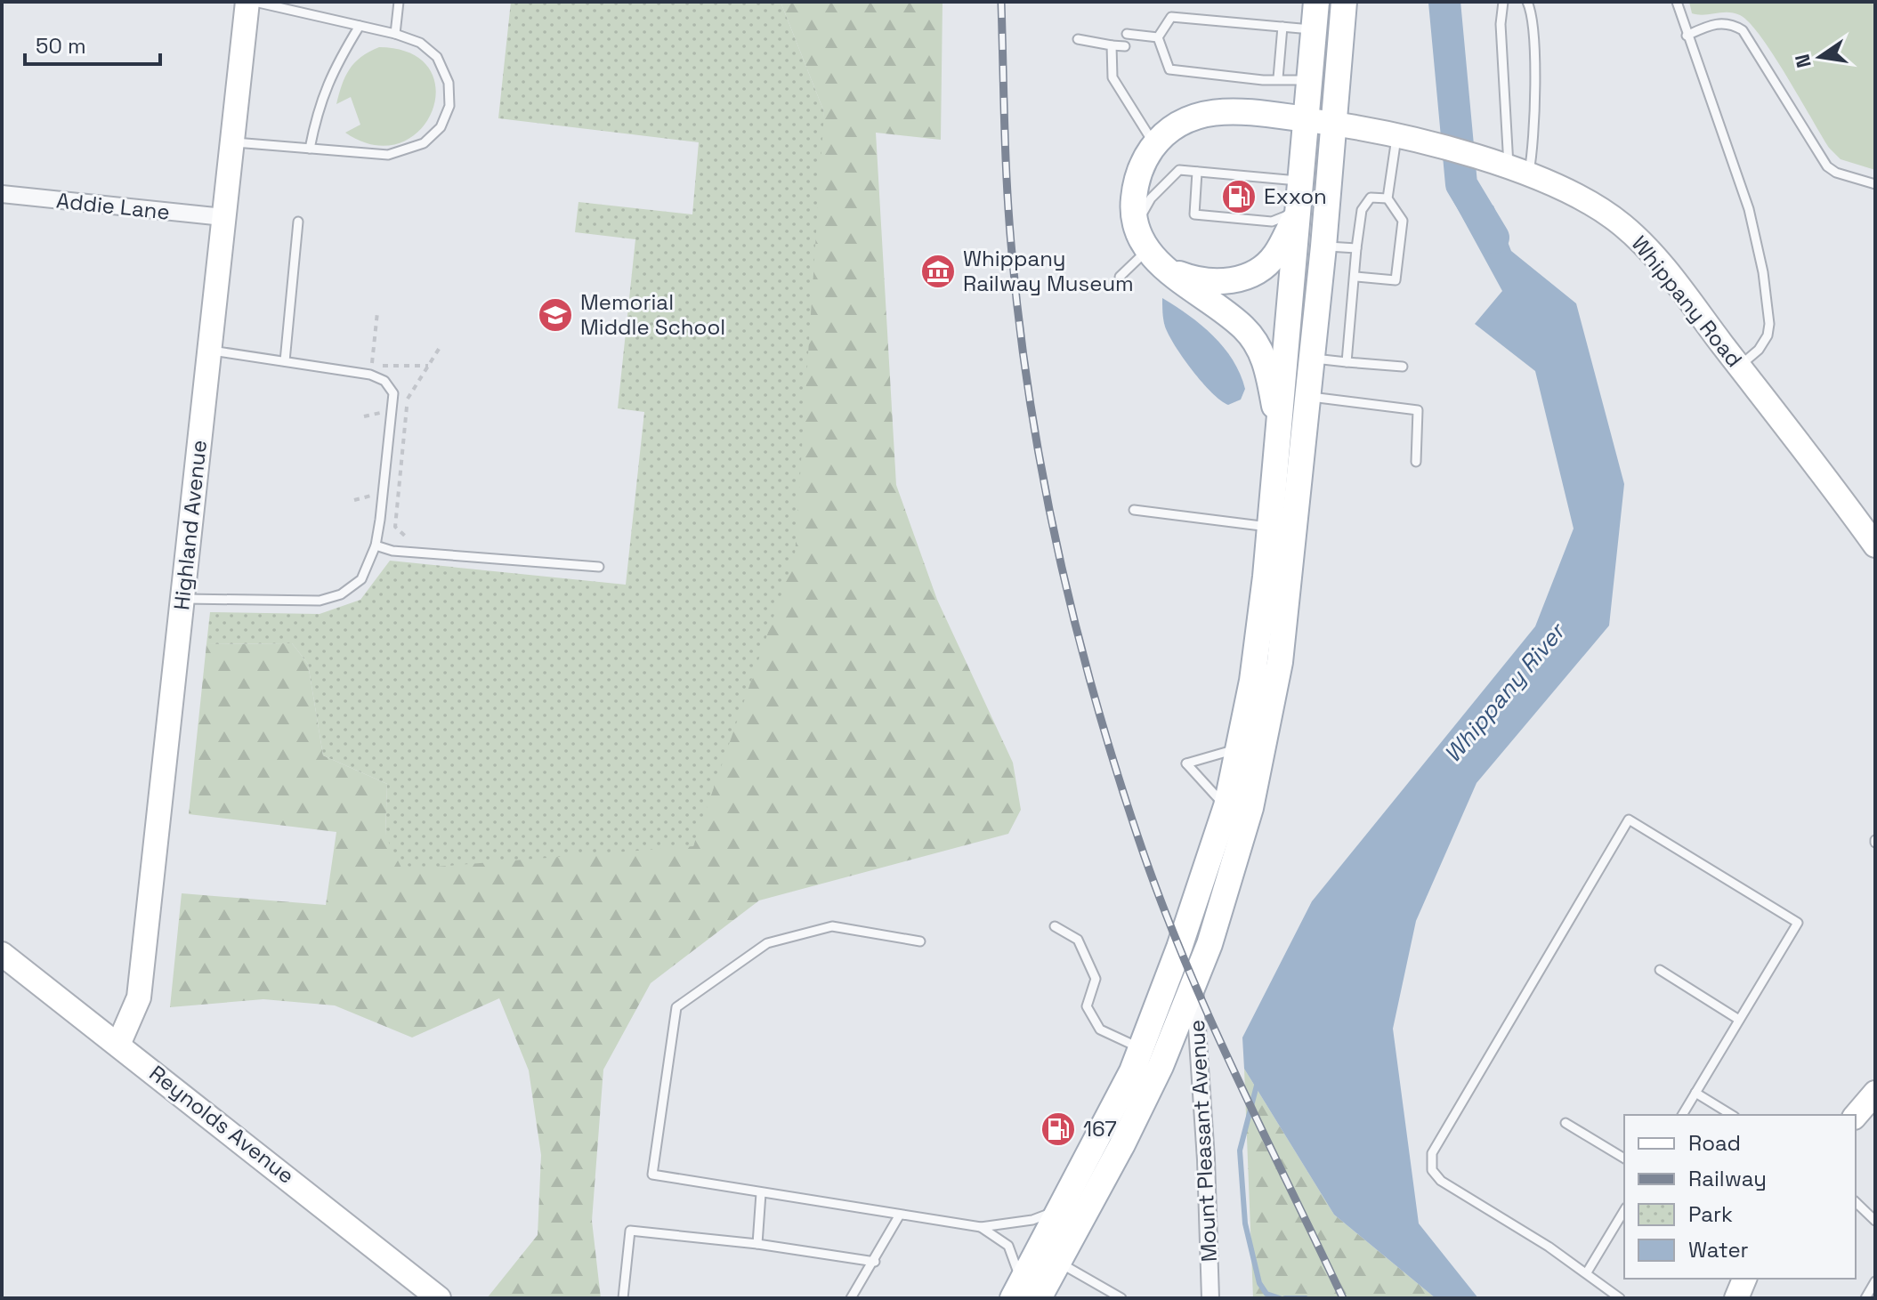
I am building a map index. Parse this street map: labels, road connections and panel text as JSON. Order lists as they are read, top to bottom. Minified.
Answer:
{"streets":{"street":["Addie Lane","Whippany Road","Highland Avenue","Reynolds Avenue","Mount Pleasant Avenue"]},"crossings":[["Addie Lane","Highland Avenue"],["Highland Avenue","Reynolds Avenue"]],"water":["Whippany River"],"places":{"fuel station":["Exxon","167"],"museum":["Whippany Railway Museum"],"school or university":["Memorial Middle School"]},"legend":["Road","Railway","Park","Water"],"scale_bar":"50 m","north":"left"}
